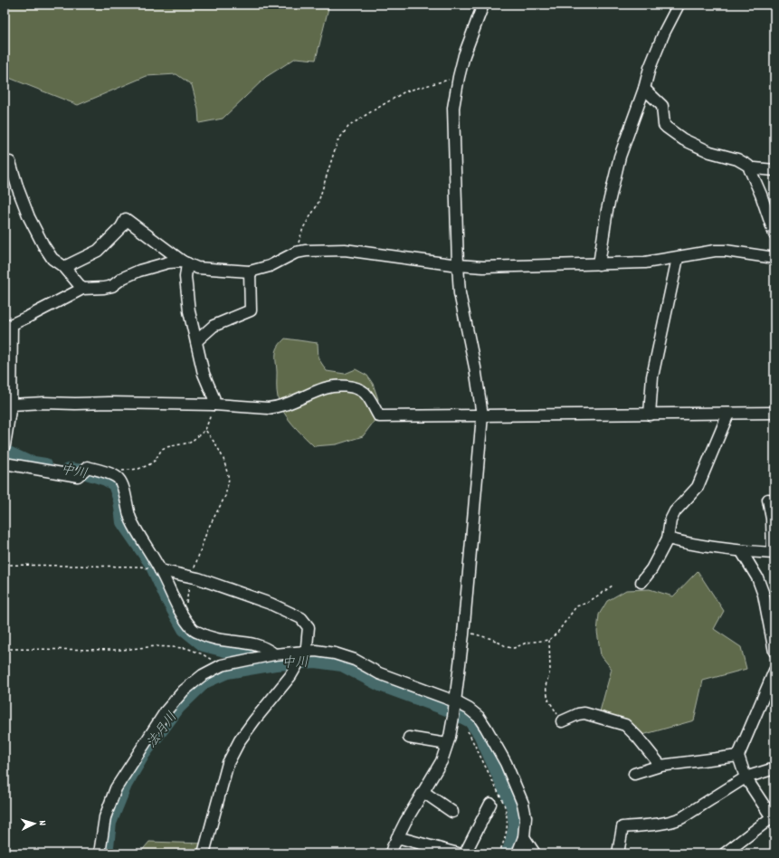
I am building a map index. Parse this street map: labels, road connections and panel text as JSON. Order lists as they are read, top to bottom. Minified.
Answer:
{"water":["中川","法月川"],"north":"right"}
